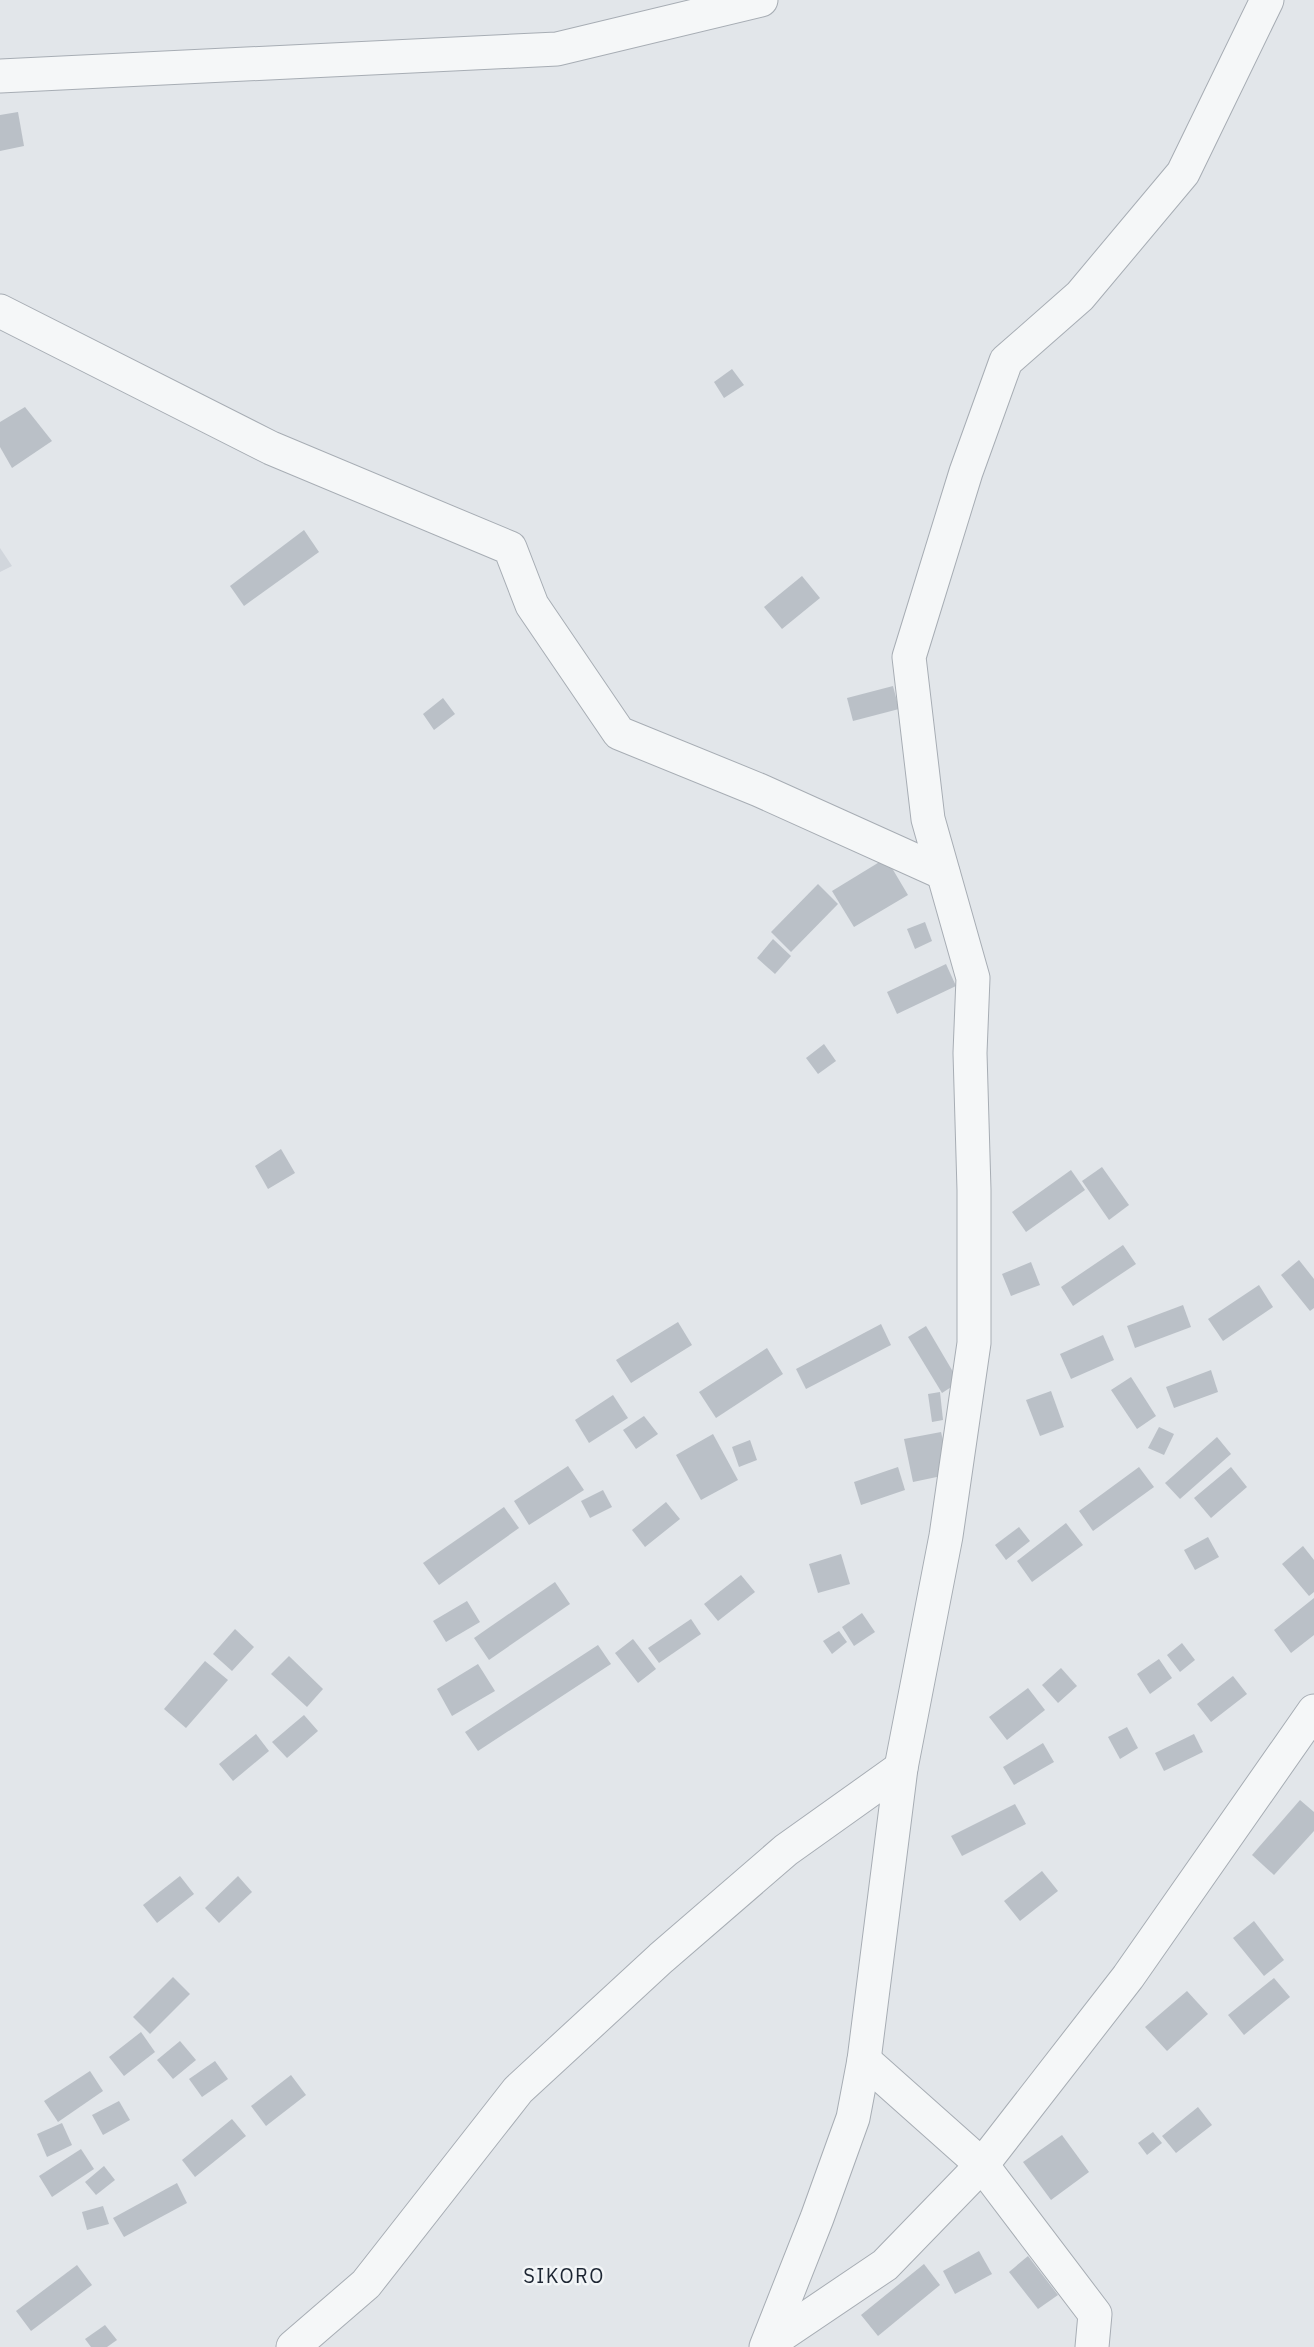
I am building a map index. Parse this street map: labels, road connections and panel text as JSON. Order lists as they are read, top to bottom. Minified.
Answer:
{"districts":["SIKORO"]}
